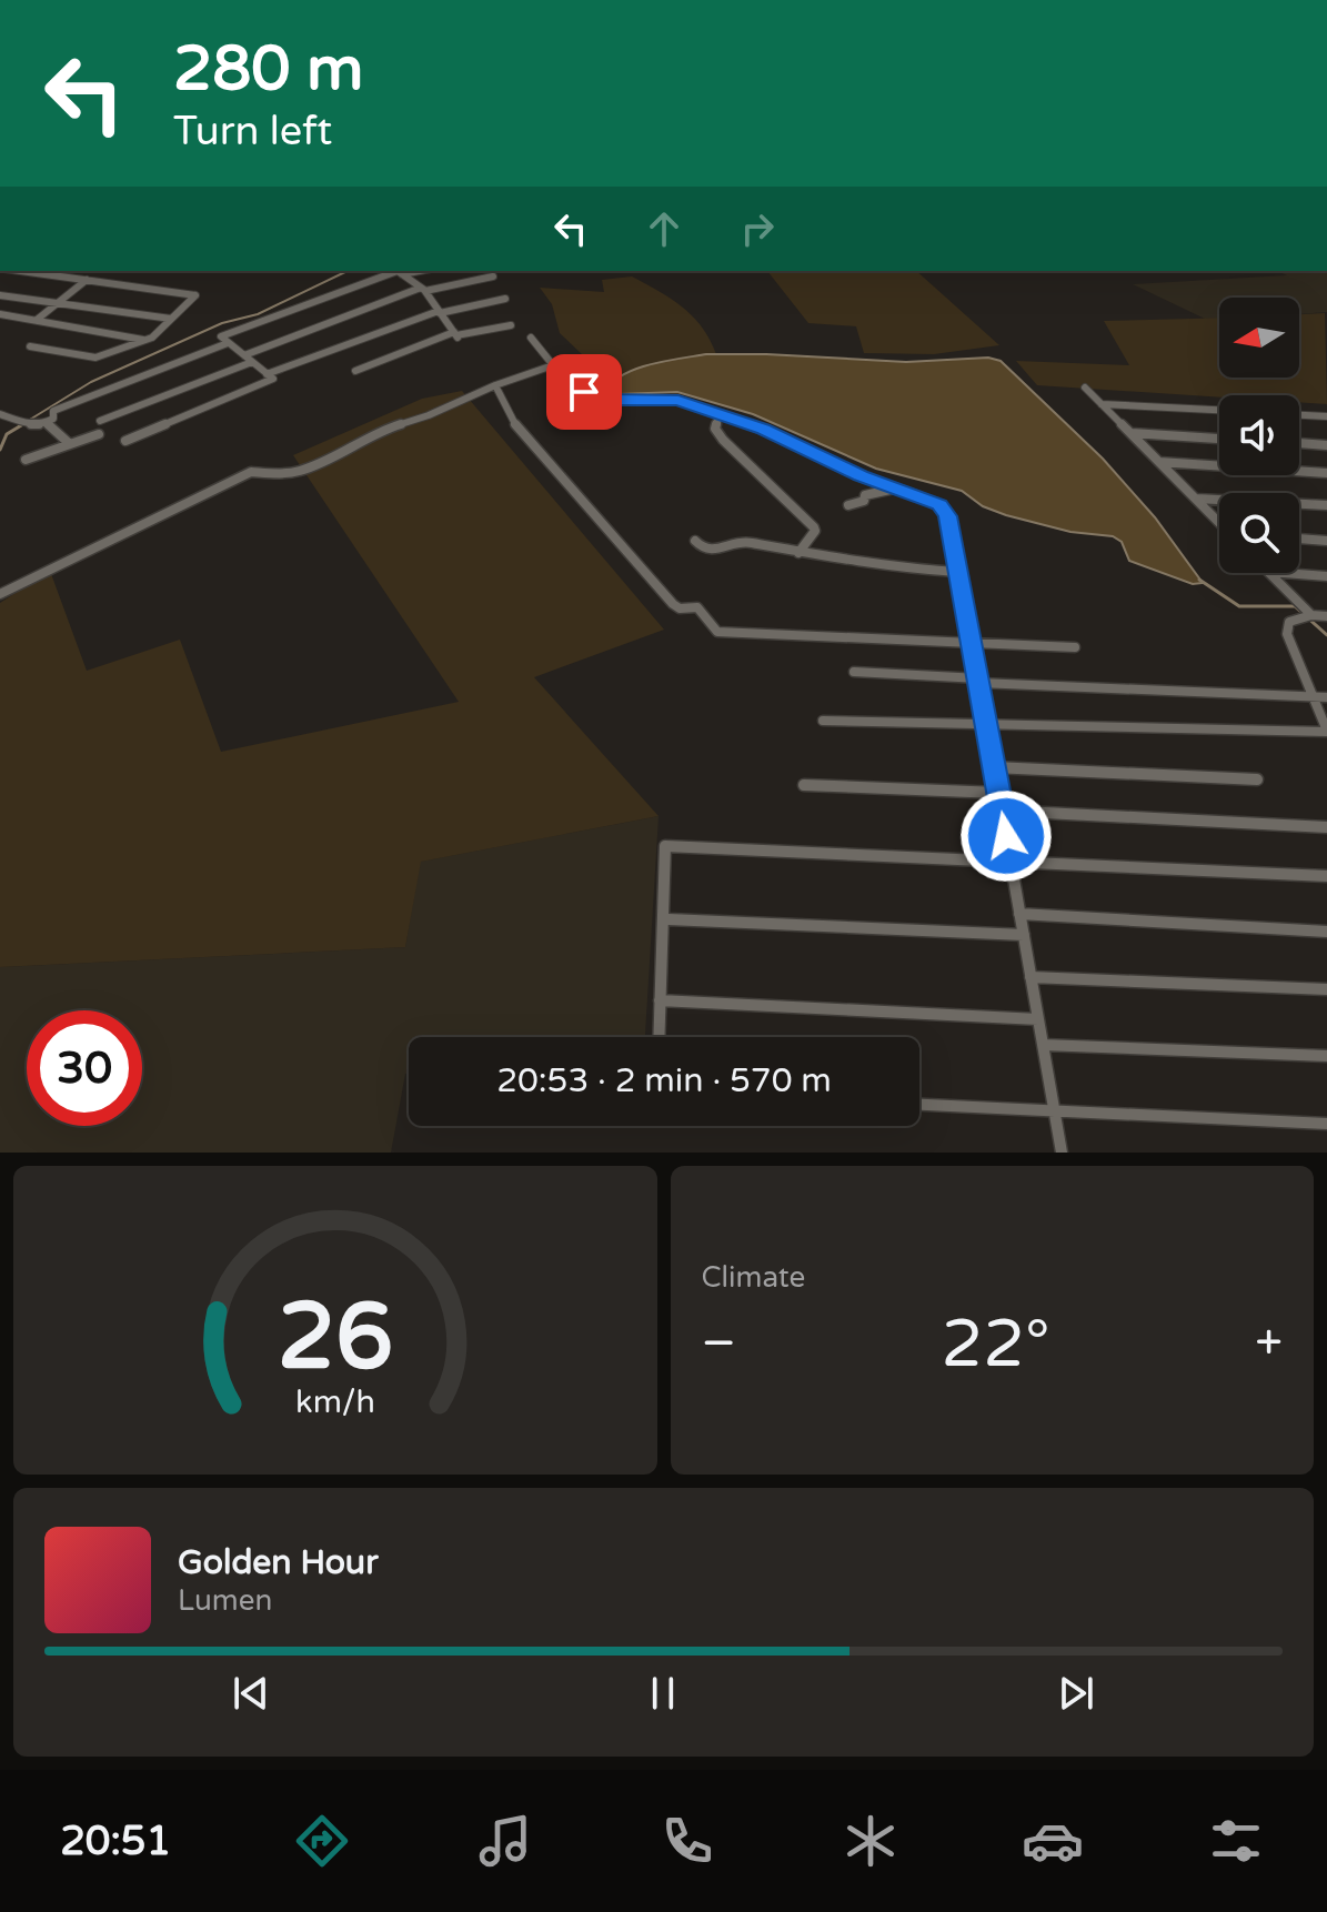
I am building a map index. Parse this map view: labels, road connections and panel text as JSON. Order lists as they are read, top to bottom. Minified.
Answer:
{"north":"left","page":{"turn":["280 m","Turn left"],"limit":"30","trip":"20:53 · 2 min · 570 m","tile":"Climate","heat":["−","22°","+"],"song":["Golden Hour","Lumen"],"tabs":"20:51","gauge":["26","km/h"]}}
